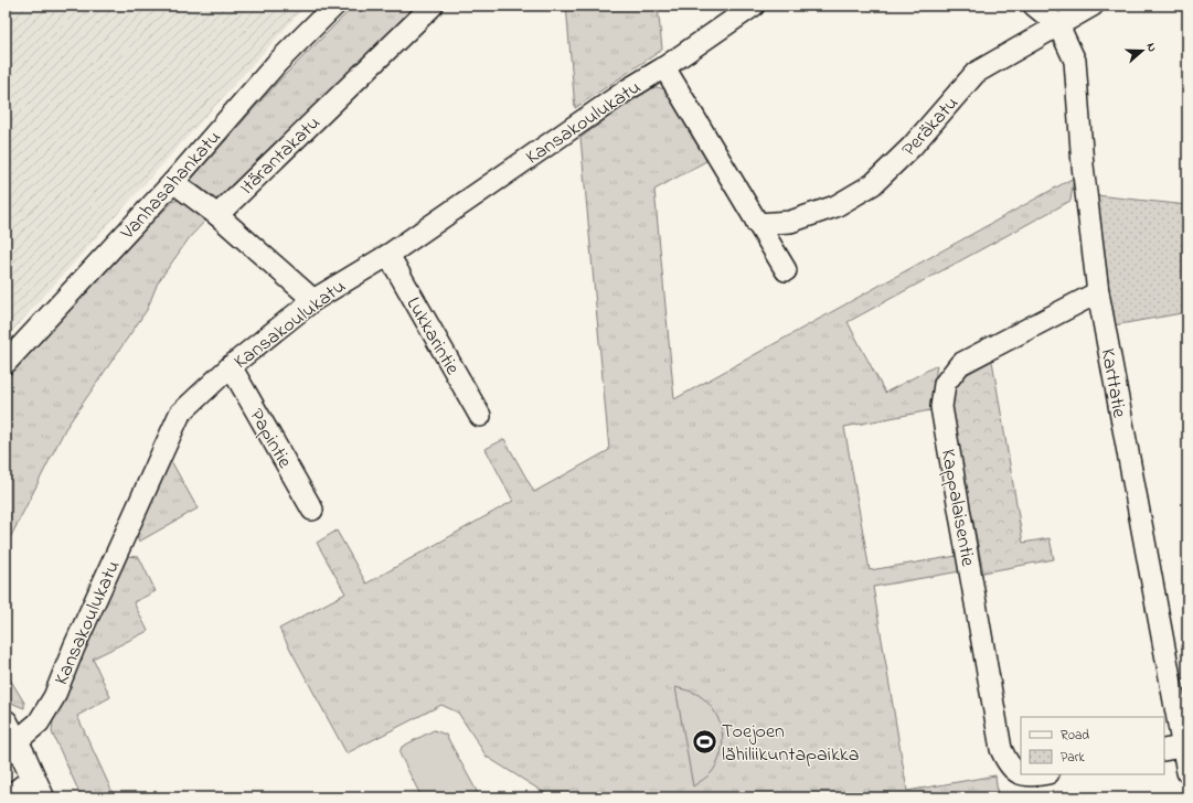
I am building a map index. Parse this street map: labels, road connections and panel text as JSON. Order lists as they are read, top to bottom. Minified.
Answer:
{"streets":{"street":["Kansakoulukatu","Peräkatu","Itärantakatu","Vanhasahankatu","Lukkarintie","Karttatie","Papintie","Kappalaisentie"]},"crossings":[["Kansakoulukatu","Lukkarintie"],["Kansakoulukatu","Papintie"],["Peräkatu","Karttatie"],["Karttatie","Kappalaisentie"]],"places":{"sports":["Toejoen lähiliikuntapaikka"]},"legend":["Road","Park"],"north":"right"}
